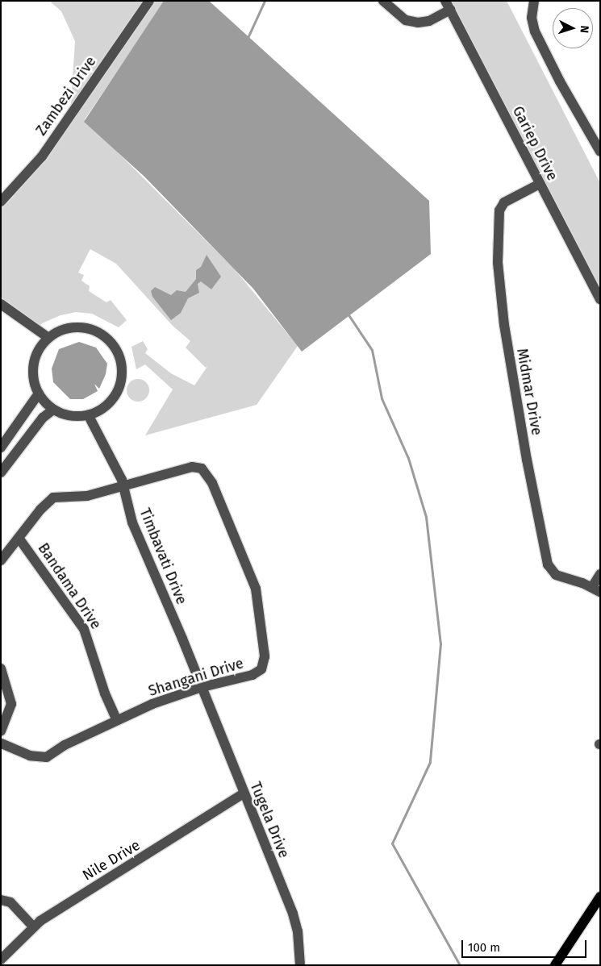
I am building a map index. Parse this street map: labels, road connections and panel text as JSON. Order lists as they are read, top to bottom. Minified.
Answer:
{"streets":{"street":["Zambezi Drive","Gariep Drive","Midmar Drive","Timbavati Drive","Bandama Drive","Shangani Drive","Tugela Drive","Nile Drive"]},"crossings":[["Gariep Drive","Midmar Drive"],["Timbavati Drive","Shangani Drive"],["Timbavati Drive","Tugela Drive"],["Bandama Drive","Shangani Drive"],["Shangani Drive","Tugela Drive"],["Tugela Drive","Nile Drive"]],"scale_bar":"100 m","north":"right"}
